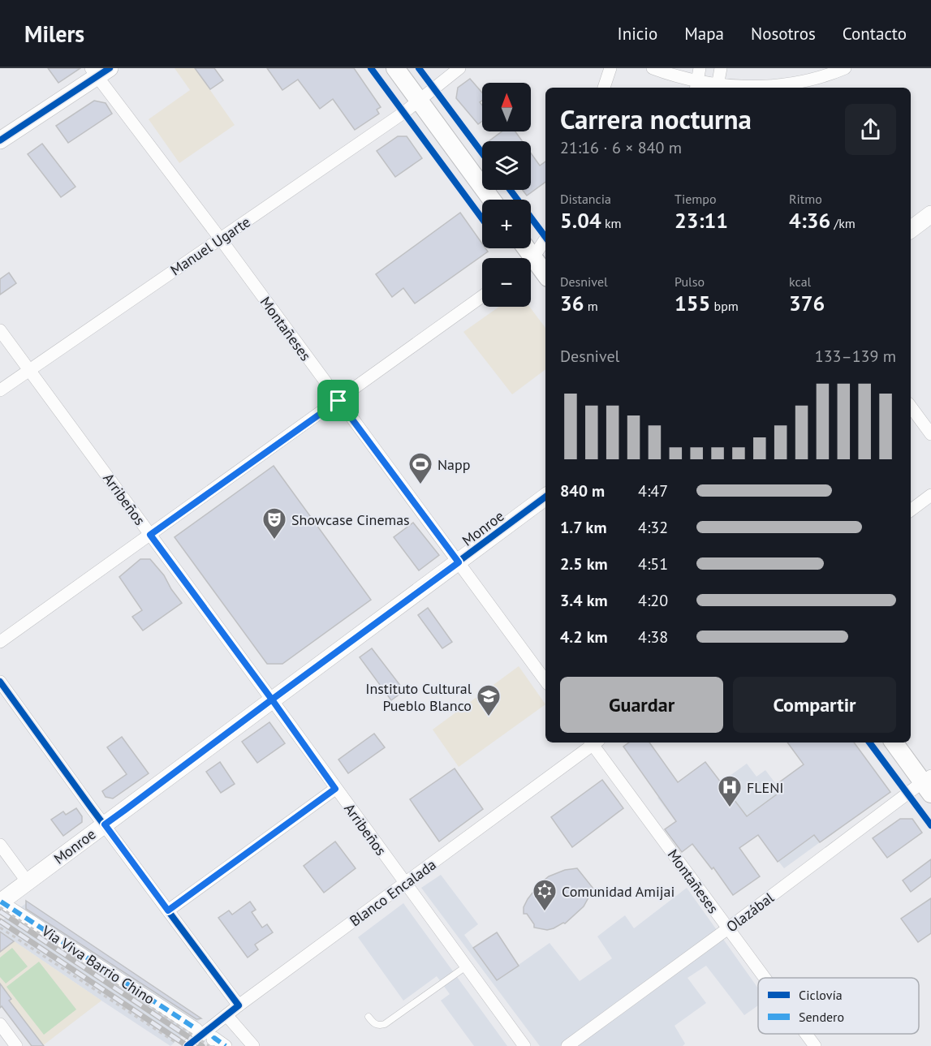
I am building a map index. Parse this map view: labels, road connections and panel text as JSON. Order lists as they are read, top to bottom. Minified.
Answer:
{"streets":{"main road":["Monroe"],"street":["Manuel Ugarte","Montañeses","Arribeños","Blanco Encalada","Olazábal","Via Viva Barrio Chino"]},"crossings":[["Manuel Ugarte","Montañeses"],["Manuel Ugarte","Arribeños"],["Montañeses","Monroe"],["Montañeses","Olazábal"],["Arribeños","Monroe"],["Arribeños","Blanco Encalada"],["Monroe","Via Viva Barrio Chino"]],"places":{"sports":["Napp"],"theatre":["Showcase Cinemas"],"school or university":["Instituto Cultural Pueblo Blanco"],"hospital":["FLENI"],"synagogue":["Comunidad Amijai"]},"legend":["Ciclovía","Sendero"],"north":"top","page":{"header":"Milers","nav":["Inicio","Mapa","Nosotros","Contacto"],"map_buttons":["+","−"],"heading":["Carrera nocturna","21:16 · 6 × 840 m"],"stats":[["Distancia","5.04 km"],["Tiempo","23:11"],["Ritmo","4:36 /km"],["Desnivel","36 m"],["Pulso","155 bpm"],["kcal","376"]],"chart":["Desnivel","133–139 m"],"list":[{"name":"840 m","note":"4:47"},{"name":"1.7 km","note":"4:32"},{"name":"2.5 km","note":"4:51"},{"name":"3.4 km","note":"4:20"},{"name":"4.2 km","note":"4:38"}],"buttons":["Guardar","Compartir"]}}
